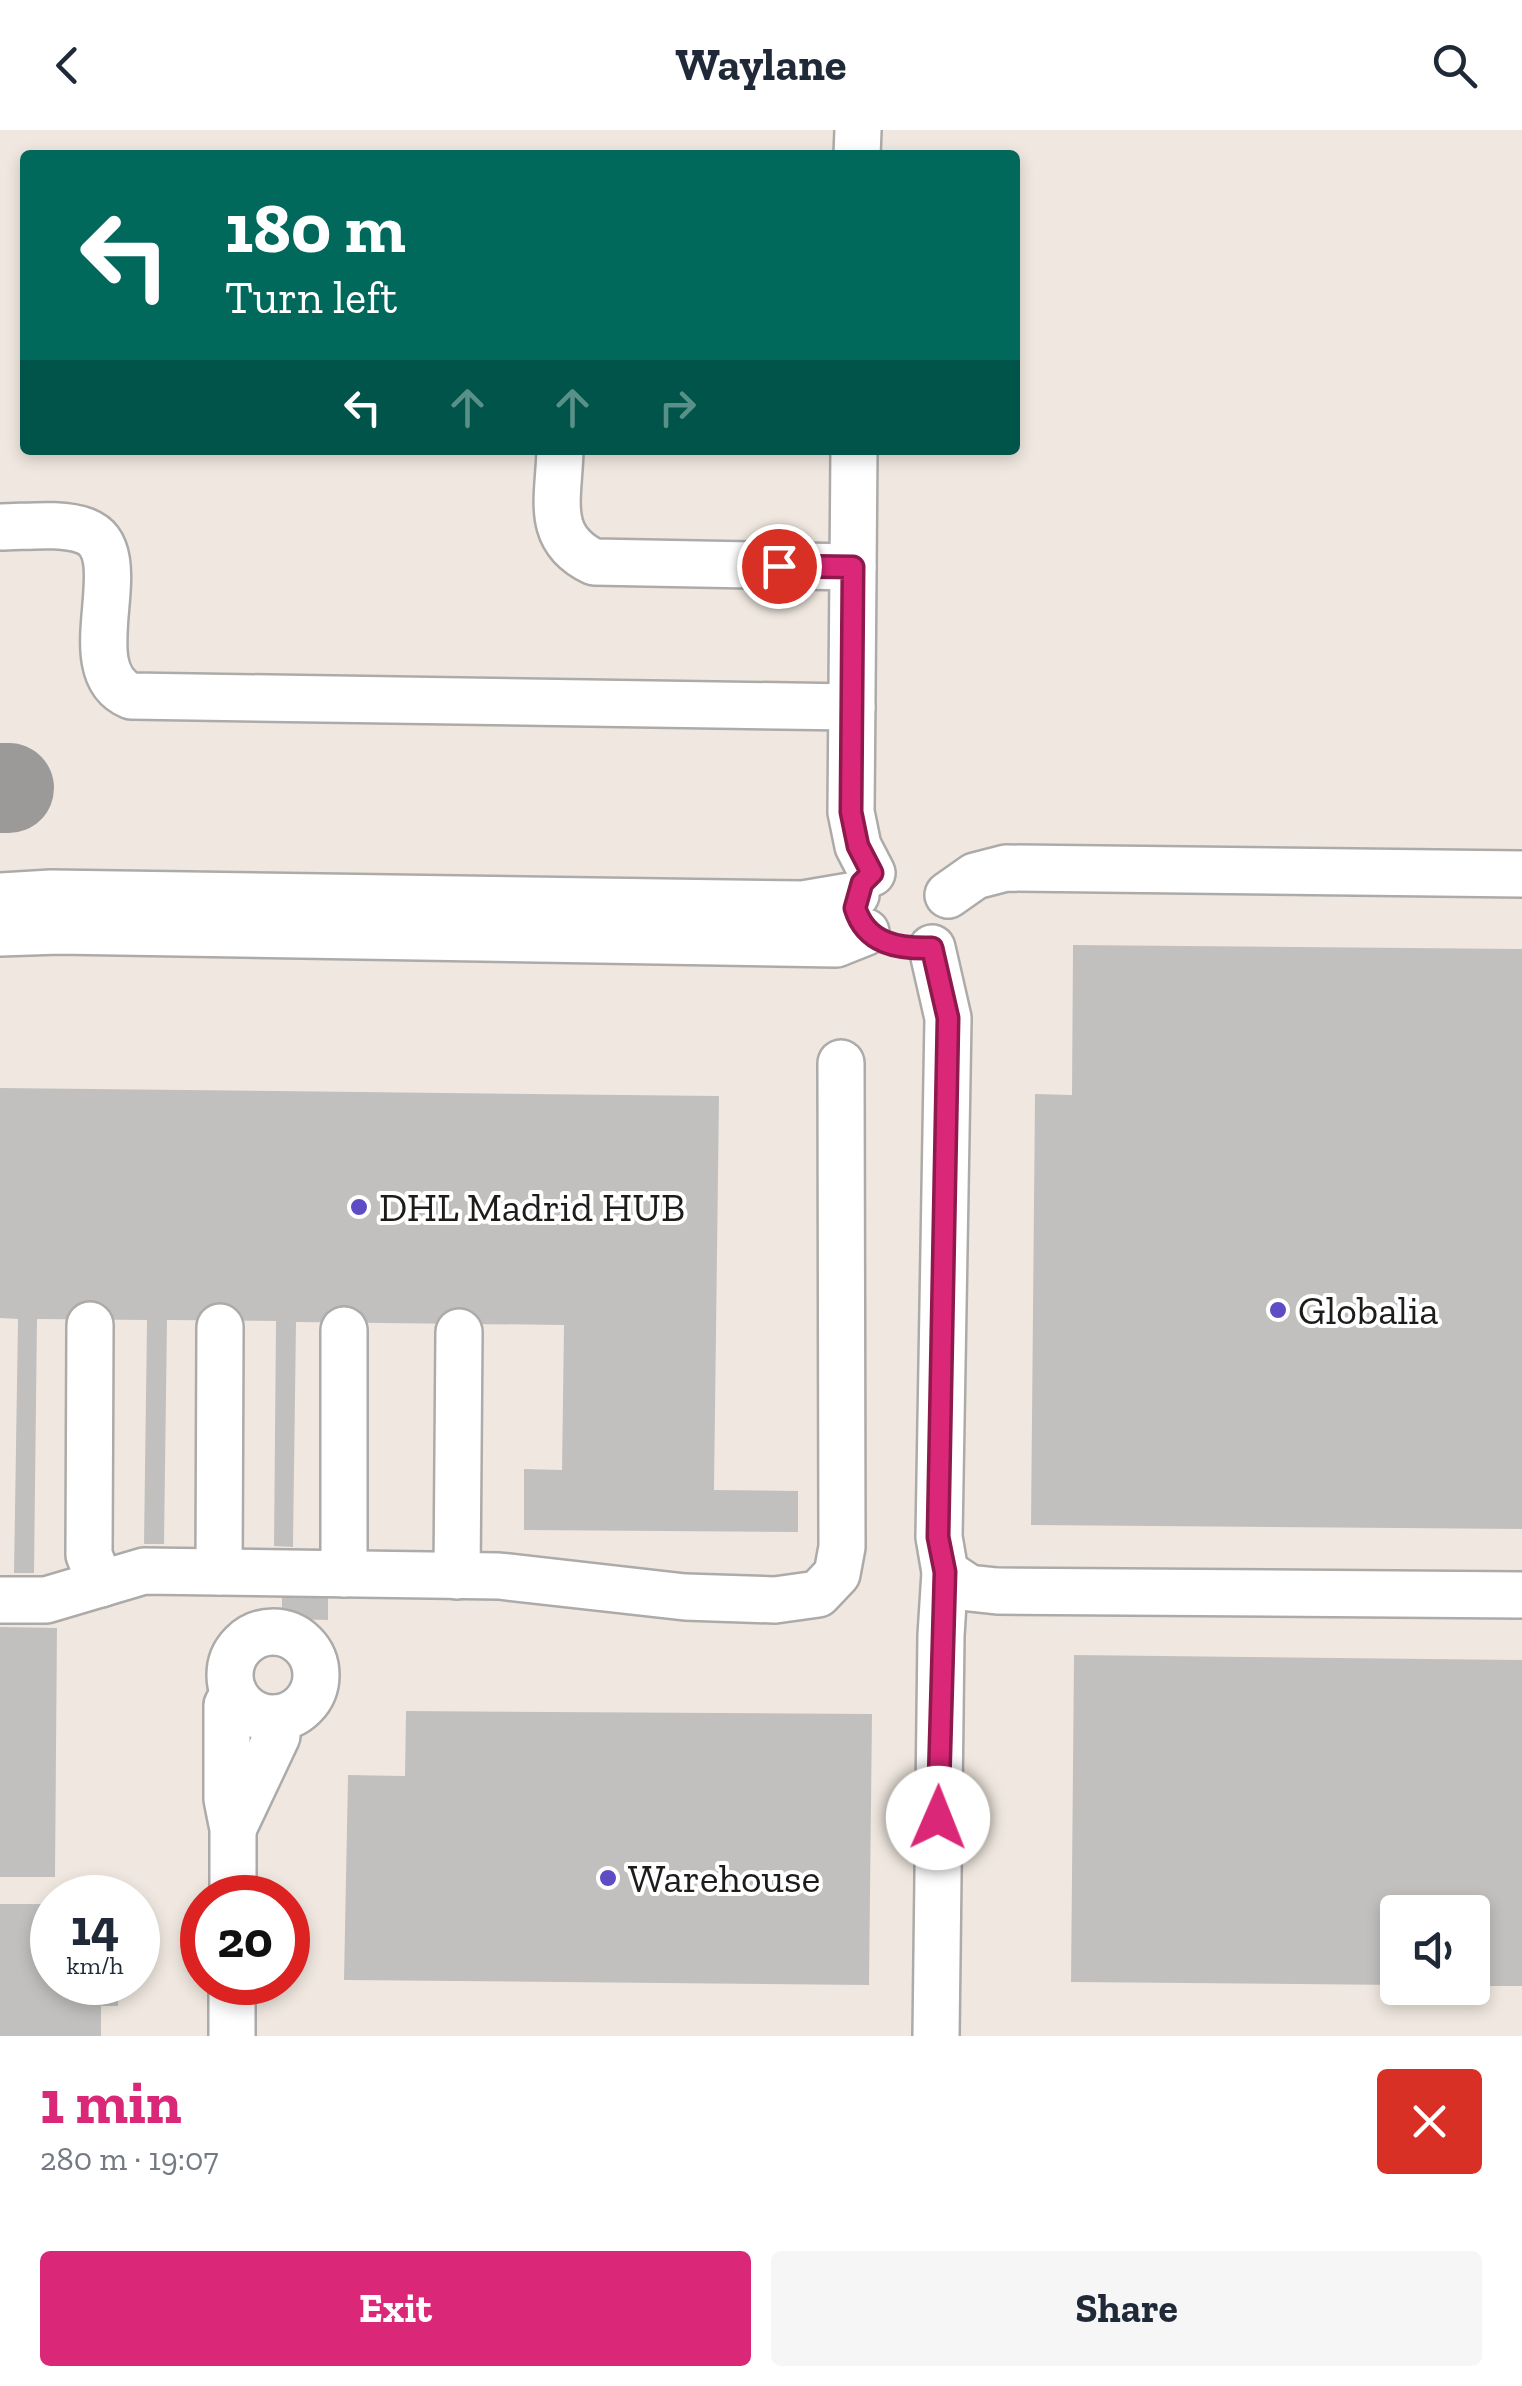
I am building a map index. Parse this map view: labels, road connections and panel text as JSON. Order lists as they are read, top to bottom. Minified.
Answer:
{"places":["DHL Madrid HUB","Globalia","Warehouse"],"page":{"header":"Waylane","turn":["180 m","Turn left"],"speed":"14 km/h","limit":"20","heading":["1 min","280 m · 19:07"],"buttons":["Exit","Share"]}}
